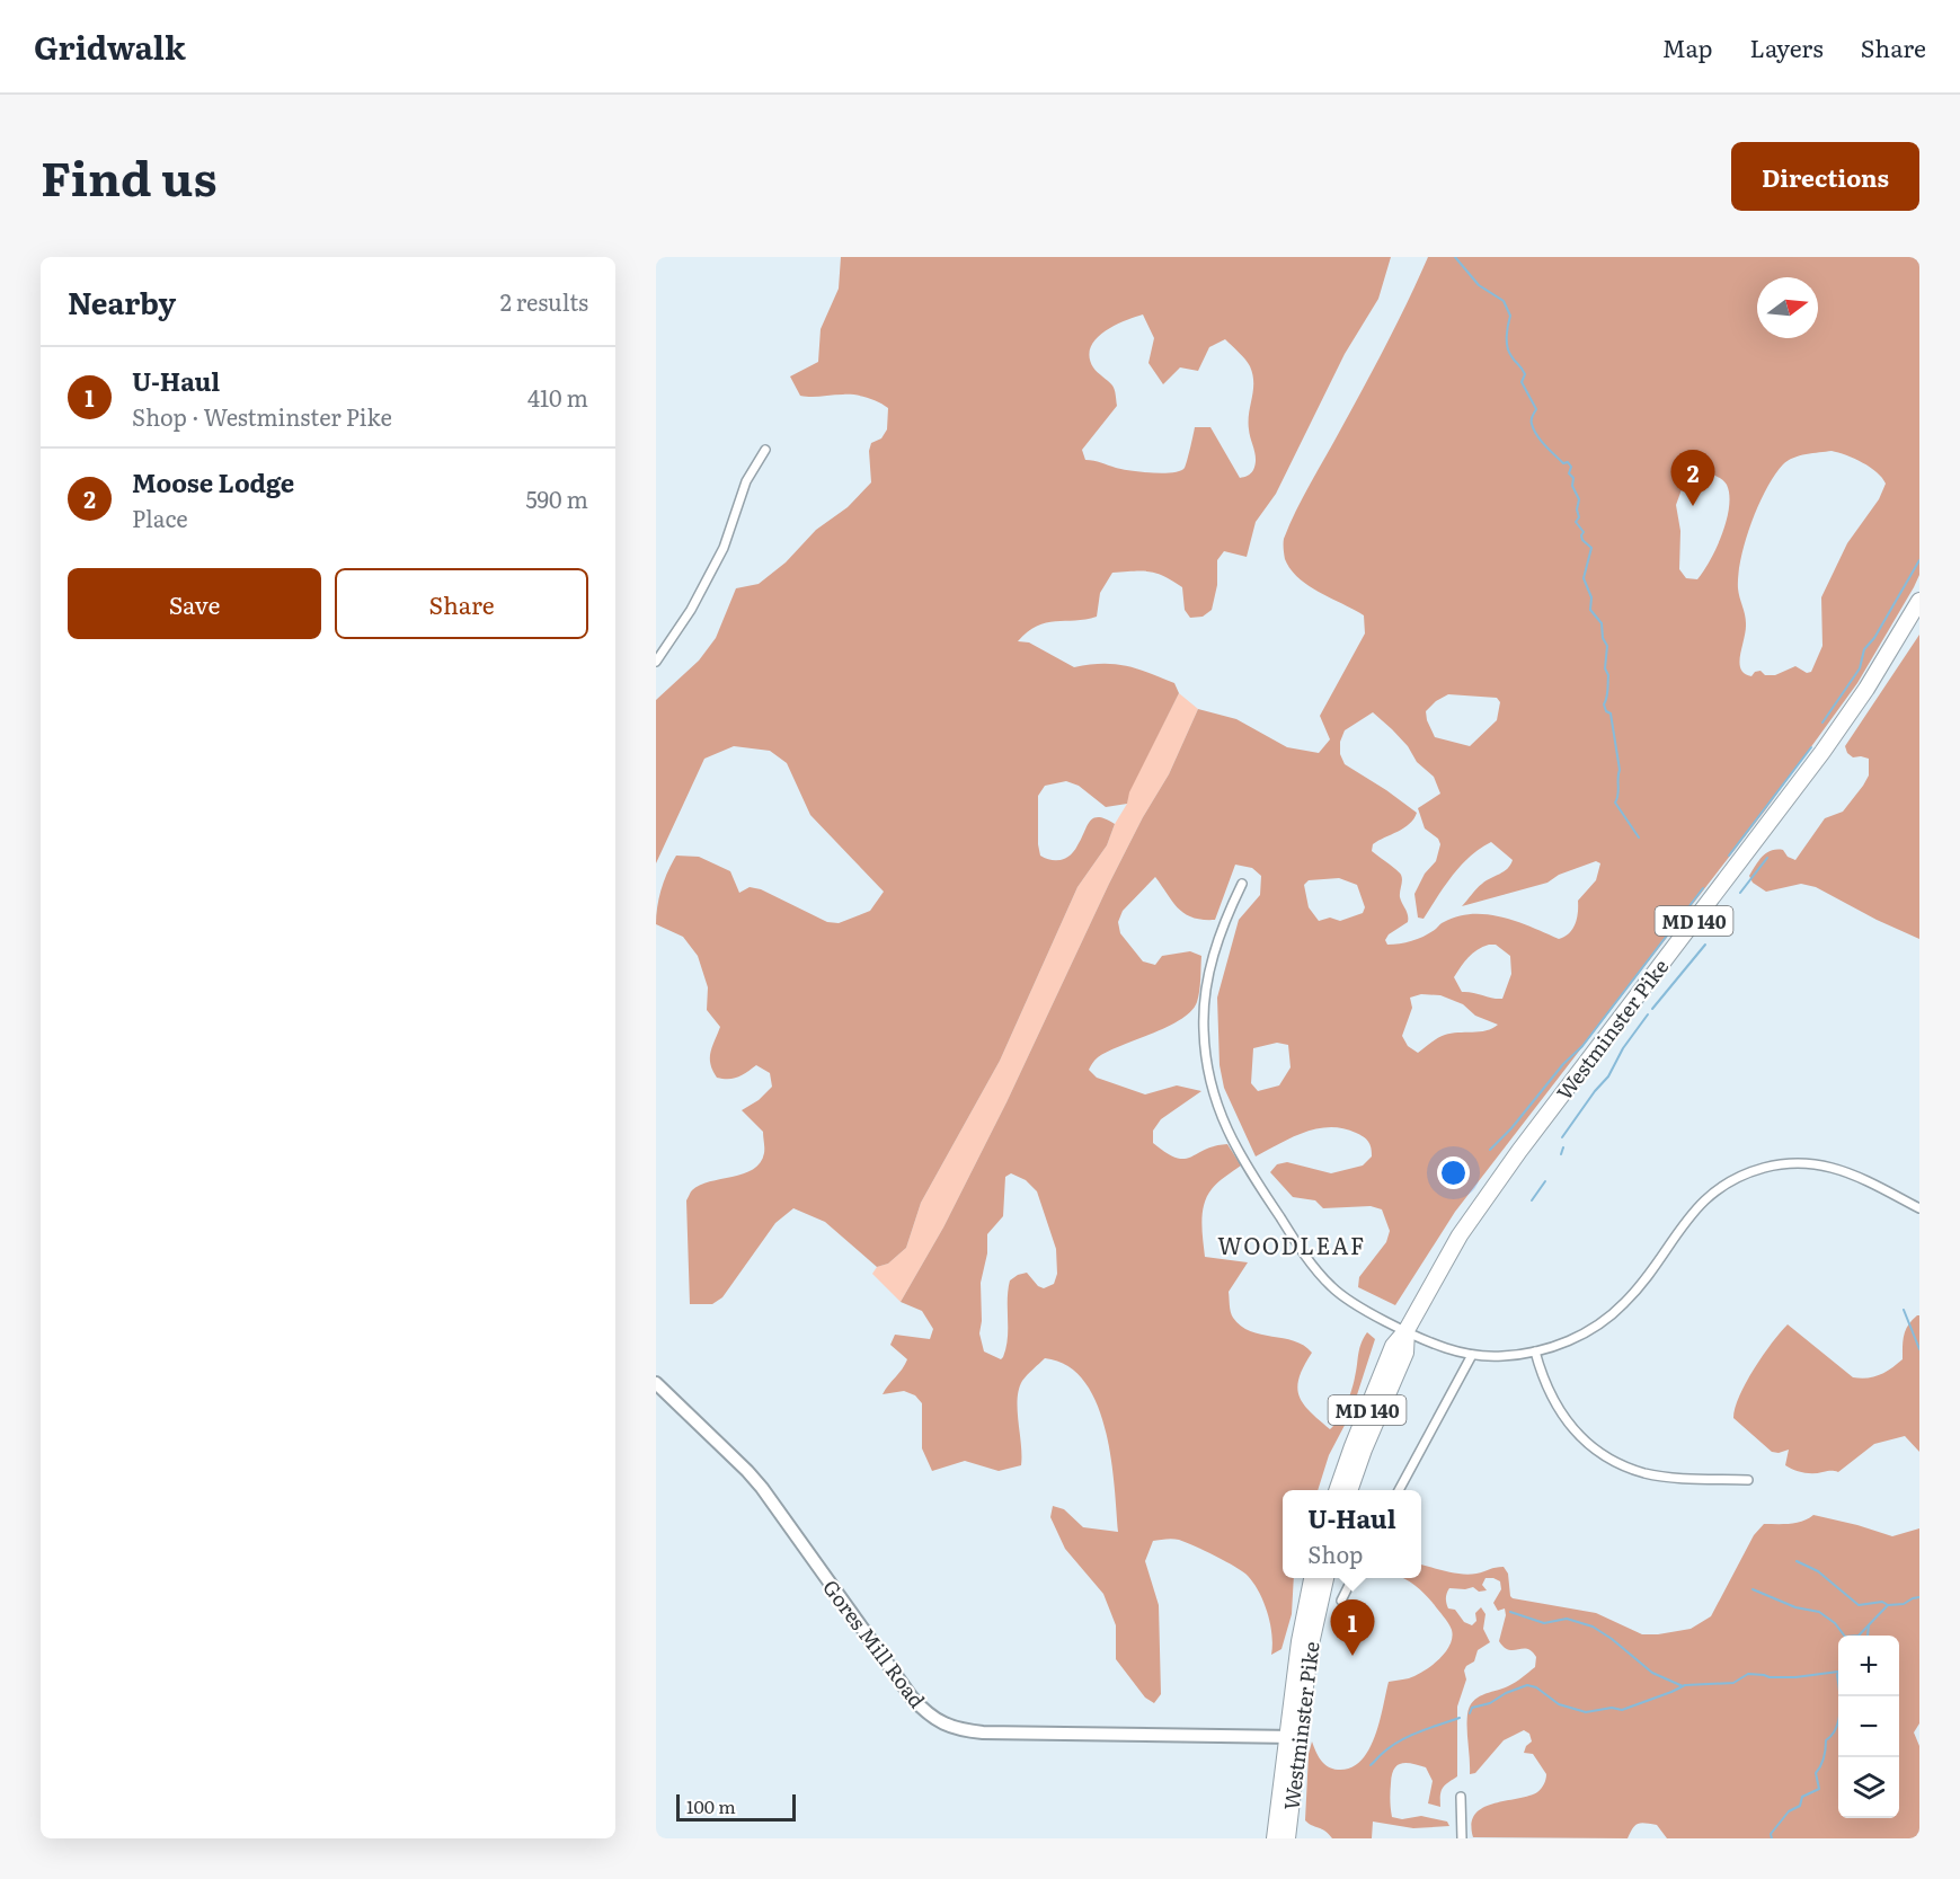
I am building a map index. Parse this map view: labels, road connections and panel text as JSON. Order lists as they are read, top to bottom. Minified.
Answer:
{"streets":{"highway":["MD 140","Westminster Pike"],"street":["Gores Mill Road"]},"crossings":[["Westminster Pike","Gores Mill Road"]],"districts":["WOODLEAF"],"scale_bar":"100 m","north":"right","page":{"header":"Gridwalk","nav":["Map","Layers","Share"],"title":"Find us","buttons":["Directions",["Save","Share"]],"heading":["Nearby","2 results"],"list":[{"mark":"1","name":"U-Haul","note":"Shop · Westminster Pike","value":"410 m"},{"mark":"2","name":"Moose Lodge","note":"Place","value":"590 m"}],"pins":["2","1"],"popup":["U-Haul","Shop"],"map_buttons":["+","−"],"scale":"100 m"}}
